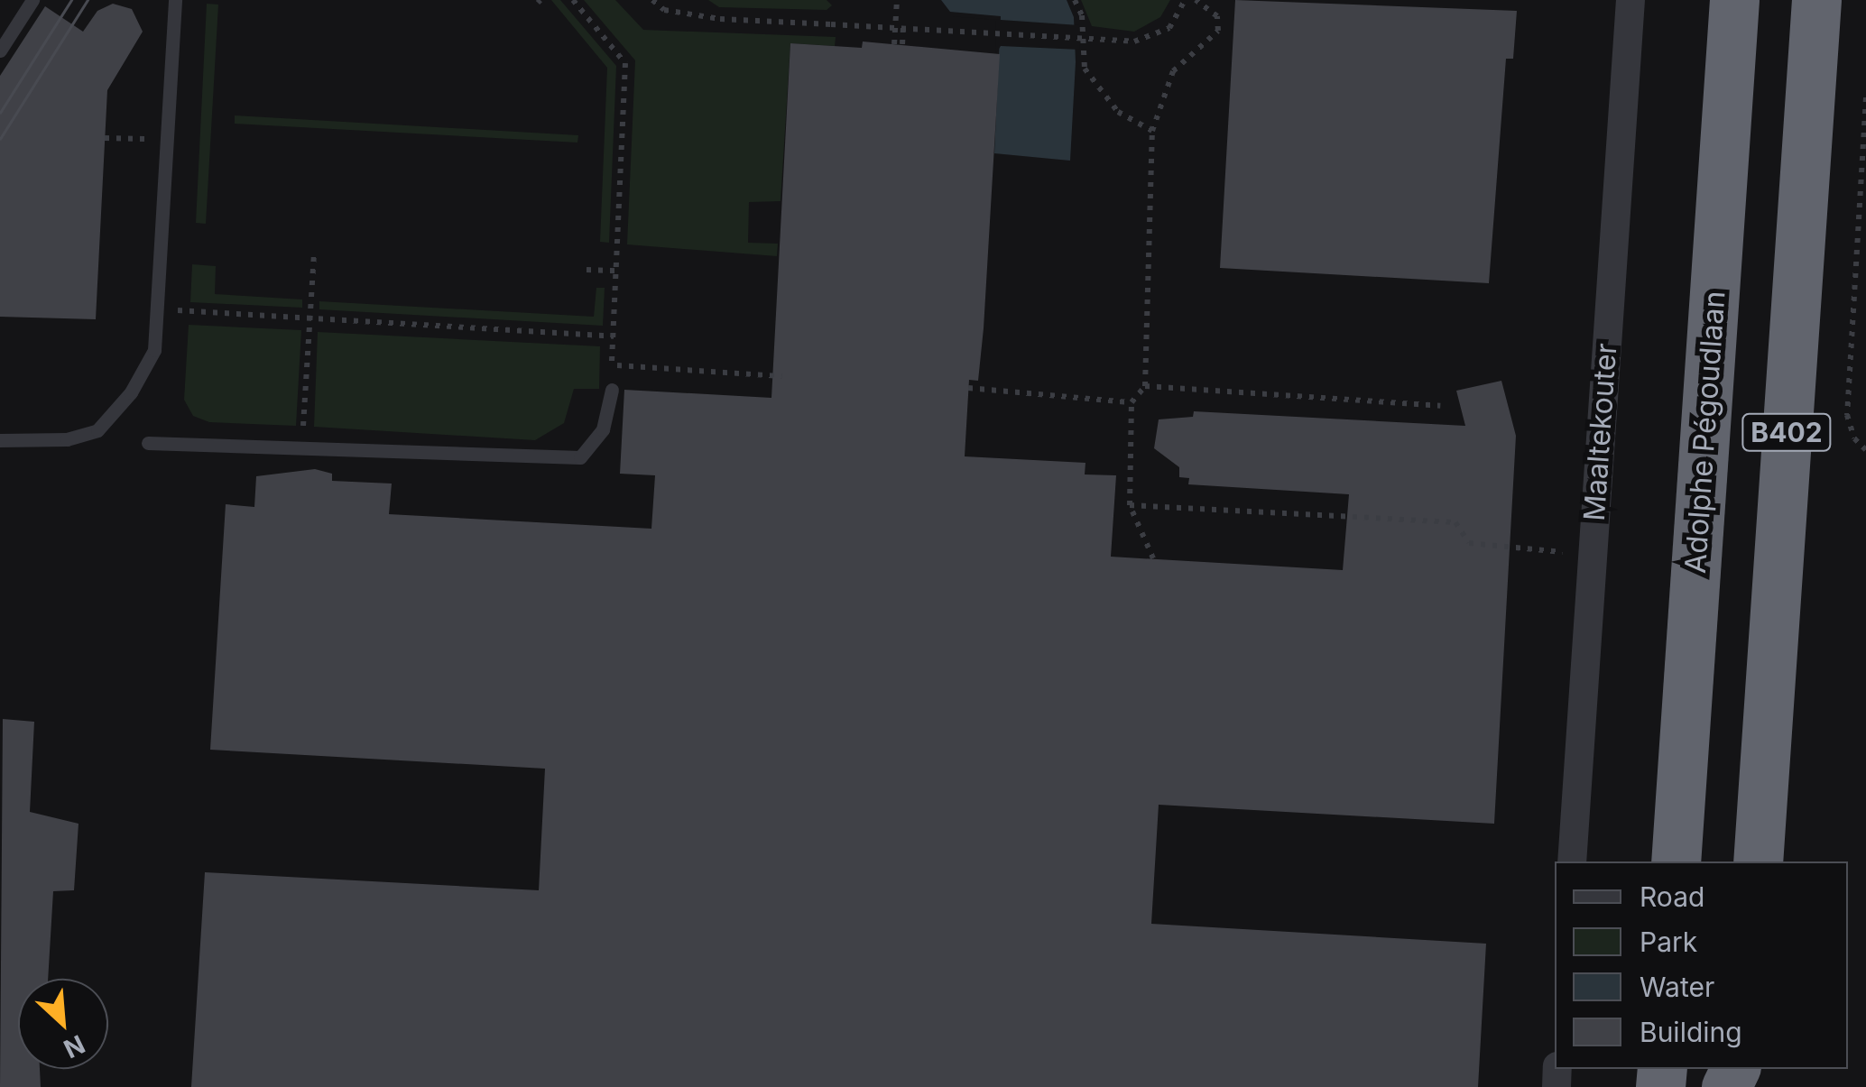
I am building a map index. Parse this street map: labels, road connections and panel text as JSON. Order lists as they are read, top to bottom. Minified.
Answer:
{"streets":{"highway":["Adolphe Pégoudlaan","B402"],"street":["Maaltekouter"]},"legend":["Road","Park","Water","Building"],"north":"bottom right"}
